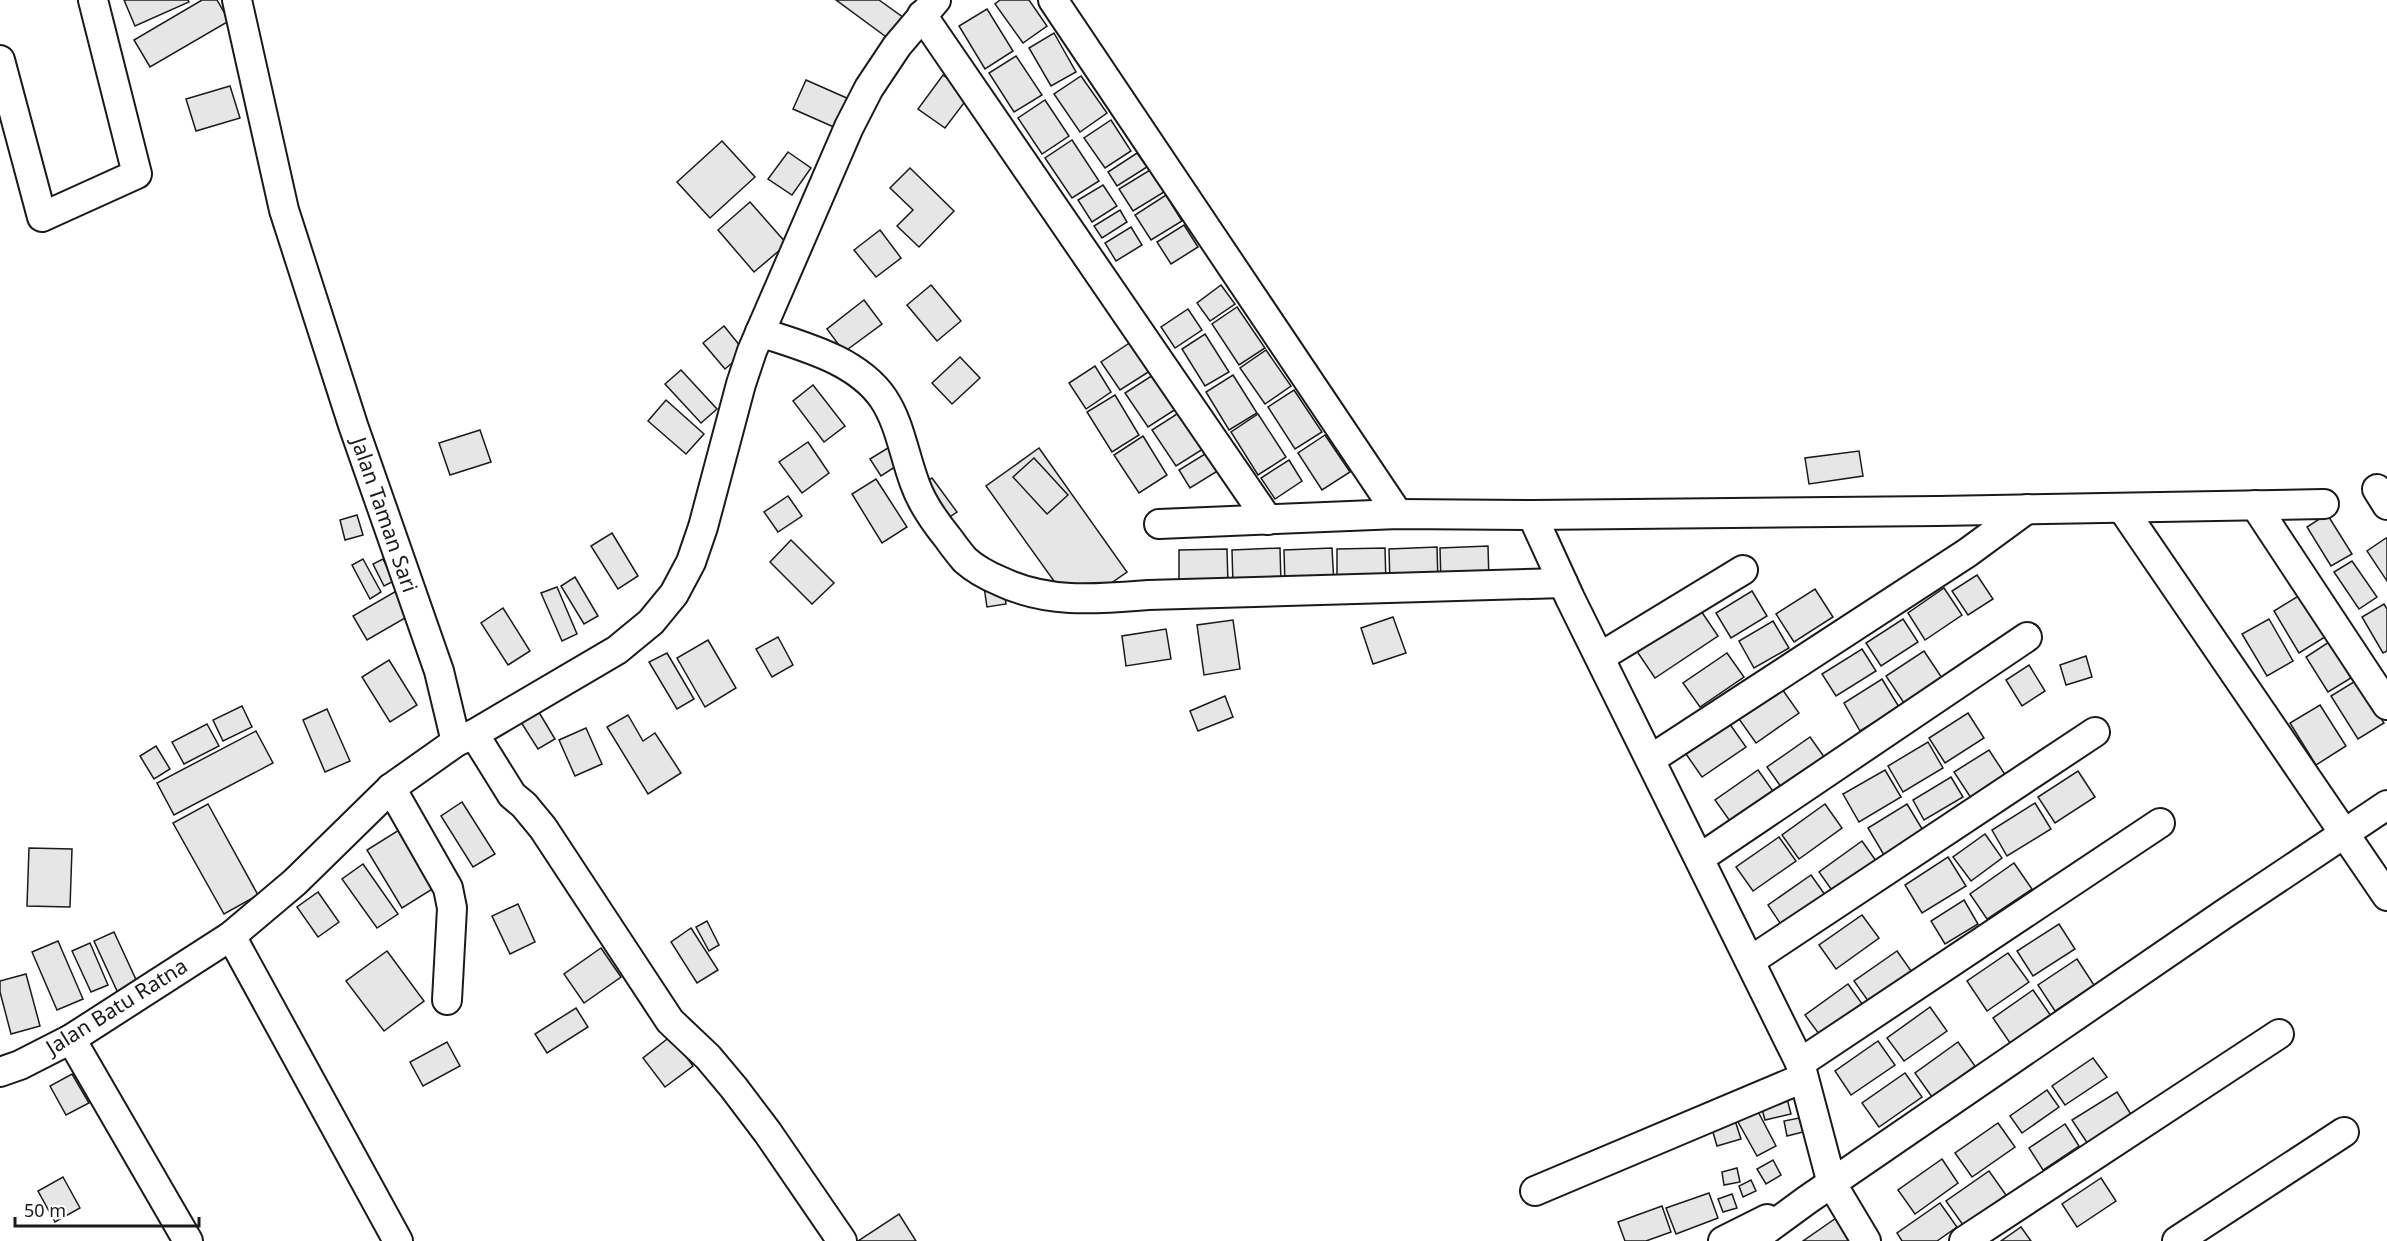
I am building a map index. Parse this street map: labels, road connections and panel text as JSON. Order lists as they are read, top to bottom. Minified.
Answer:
{"streets":{"street":["Jalan Taman Sari","Jalan Batu Ratna"]},"scale_bar":"50 m"}
